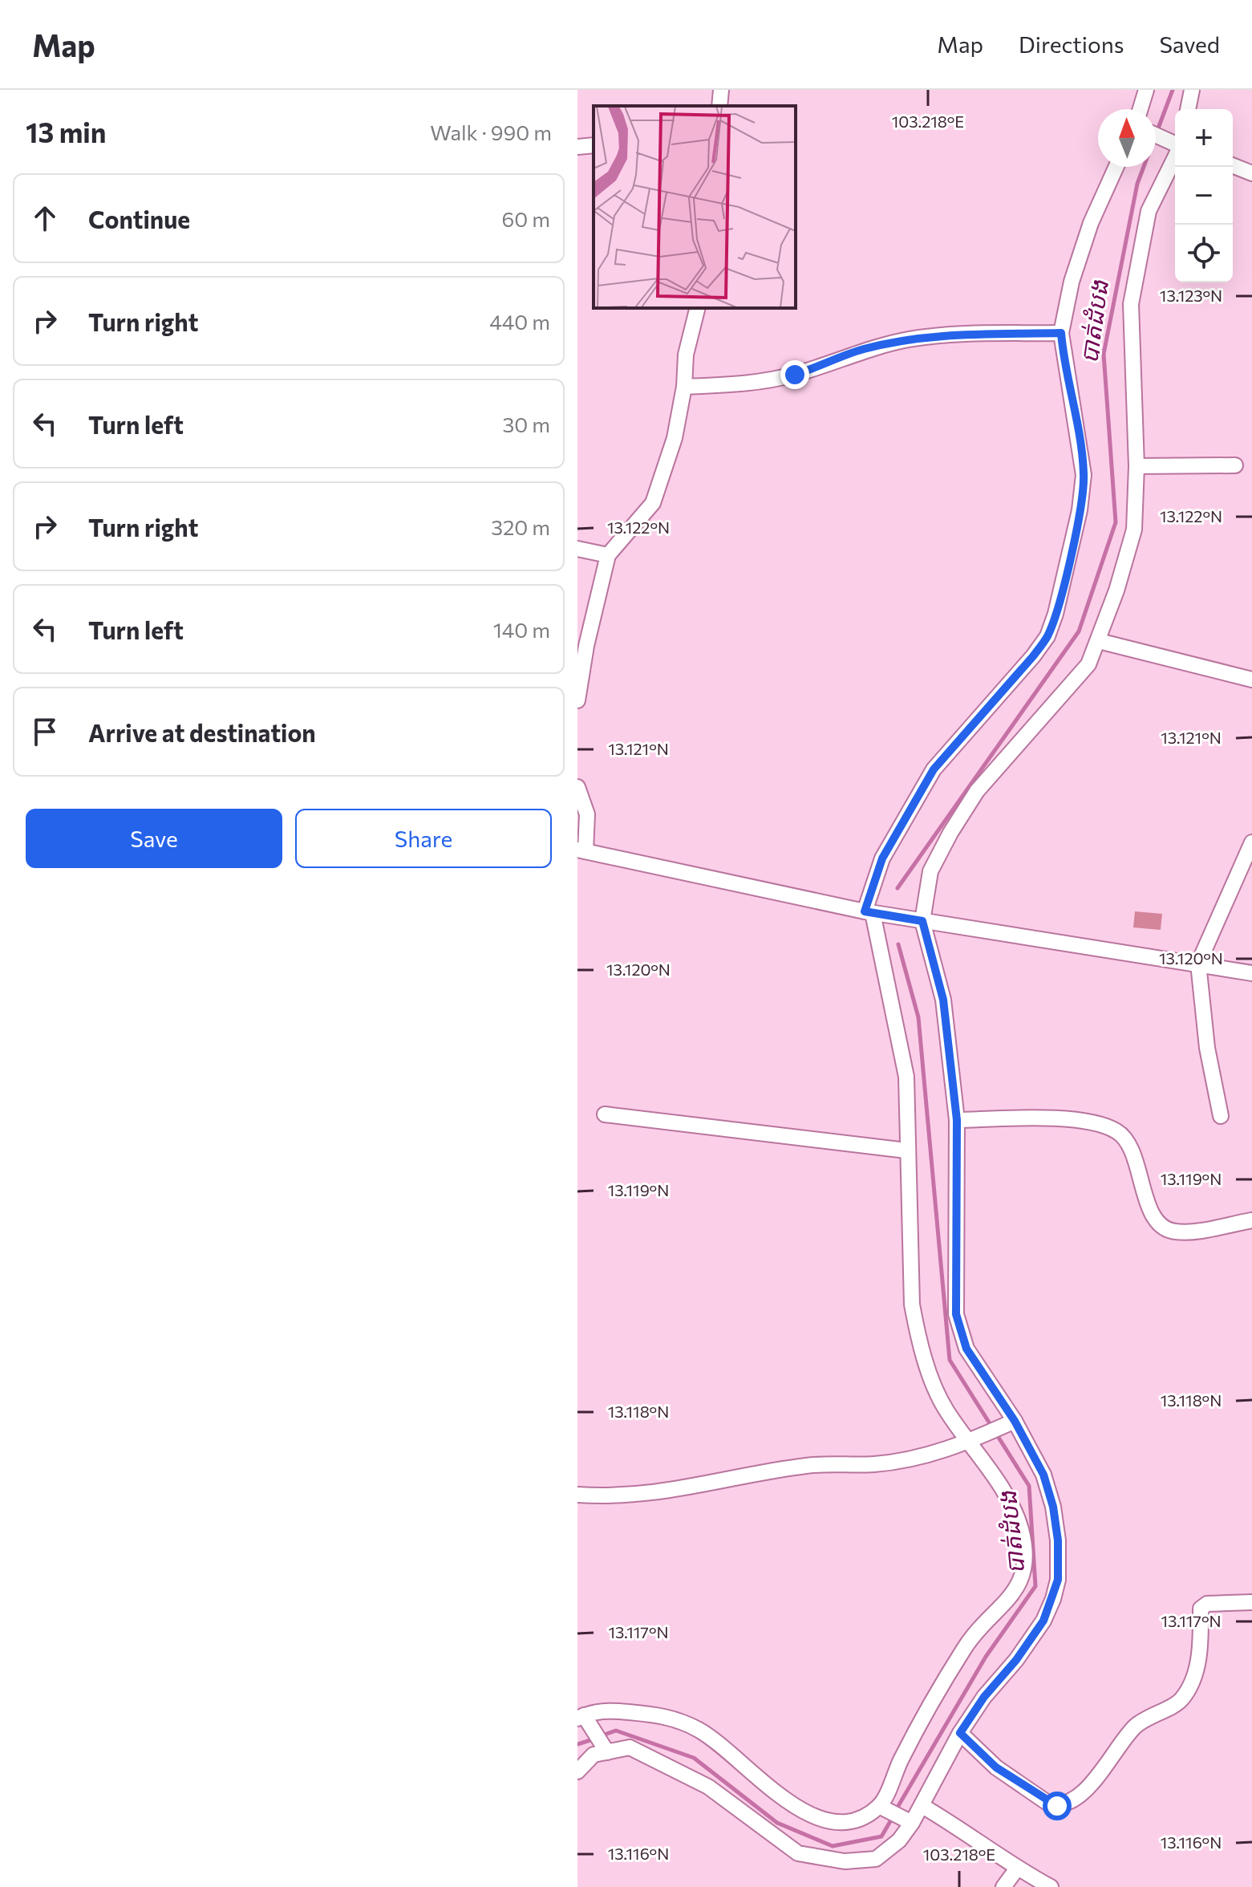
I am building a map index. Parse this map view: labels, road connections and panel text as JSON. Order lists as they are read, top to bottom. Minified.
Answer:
{"water":["បាត់ដំបង"],"north":"top","page":{"header":"Map","nav":["Map","Directions","Saved"],"heading":["13 min","Walk · 990 m"],"map_buttons":["+","−"],"list":[["Continue","60 m"],["Turn right","440 m"],["Turn left","30 m"],["Turn right","320 m"],["Turn left","140 m"],"Arrive at destination"],"buttons":["Save","Share"]},"coordinates":["103.218°E","13.123°N","13.122°N","13.121°N","13.120°N","13.119°N","13.118°N","13.117°N","13.116°N"]}
